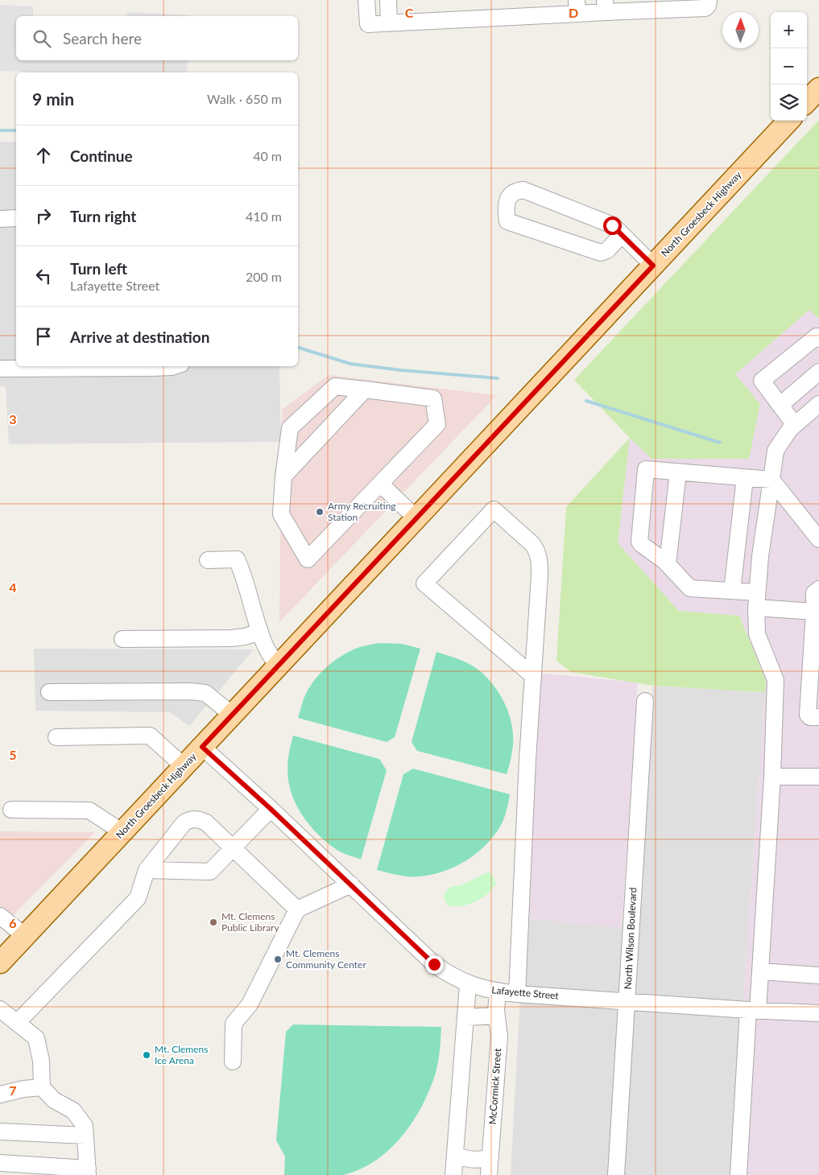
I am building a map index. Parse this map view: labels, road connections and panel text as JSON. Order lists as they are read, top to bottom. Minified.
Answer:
{"streets":{"main road":["North Groesbeck Highway"],"street":["North Wilson Boulevard","Lafayette Street","McCormick Street"]},"crossings":[["North Groesbeck Highway","Lafayette Street"],["North Wilson Boulevard","Lafayette Street"],["Lafayette Street","McCormick Street"]],"places":["Army Recruiting Station","Mt. Clemens Public Library","Mt. Clemens Community Center","Mt. Clemens Ice Arena"],"north":"top","page":{"map_buttons":["+","−"],"search":"Search here","heading":["9 min","Walk · 650 m"],"list":[["Continue","40 m"],["Turn right","410 m"],["Turn left","Lafayette Street","200 m"],"Arrive at destination"]},"grid":{"columns":["C","D"],"rows":["3","4","5","6","7"]}}
